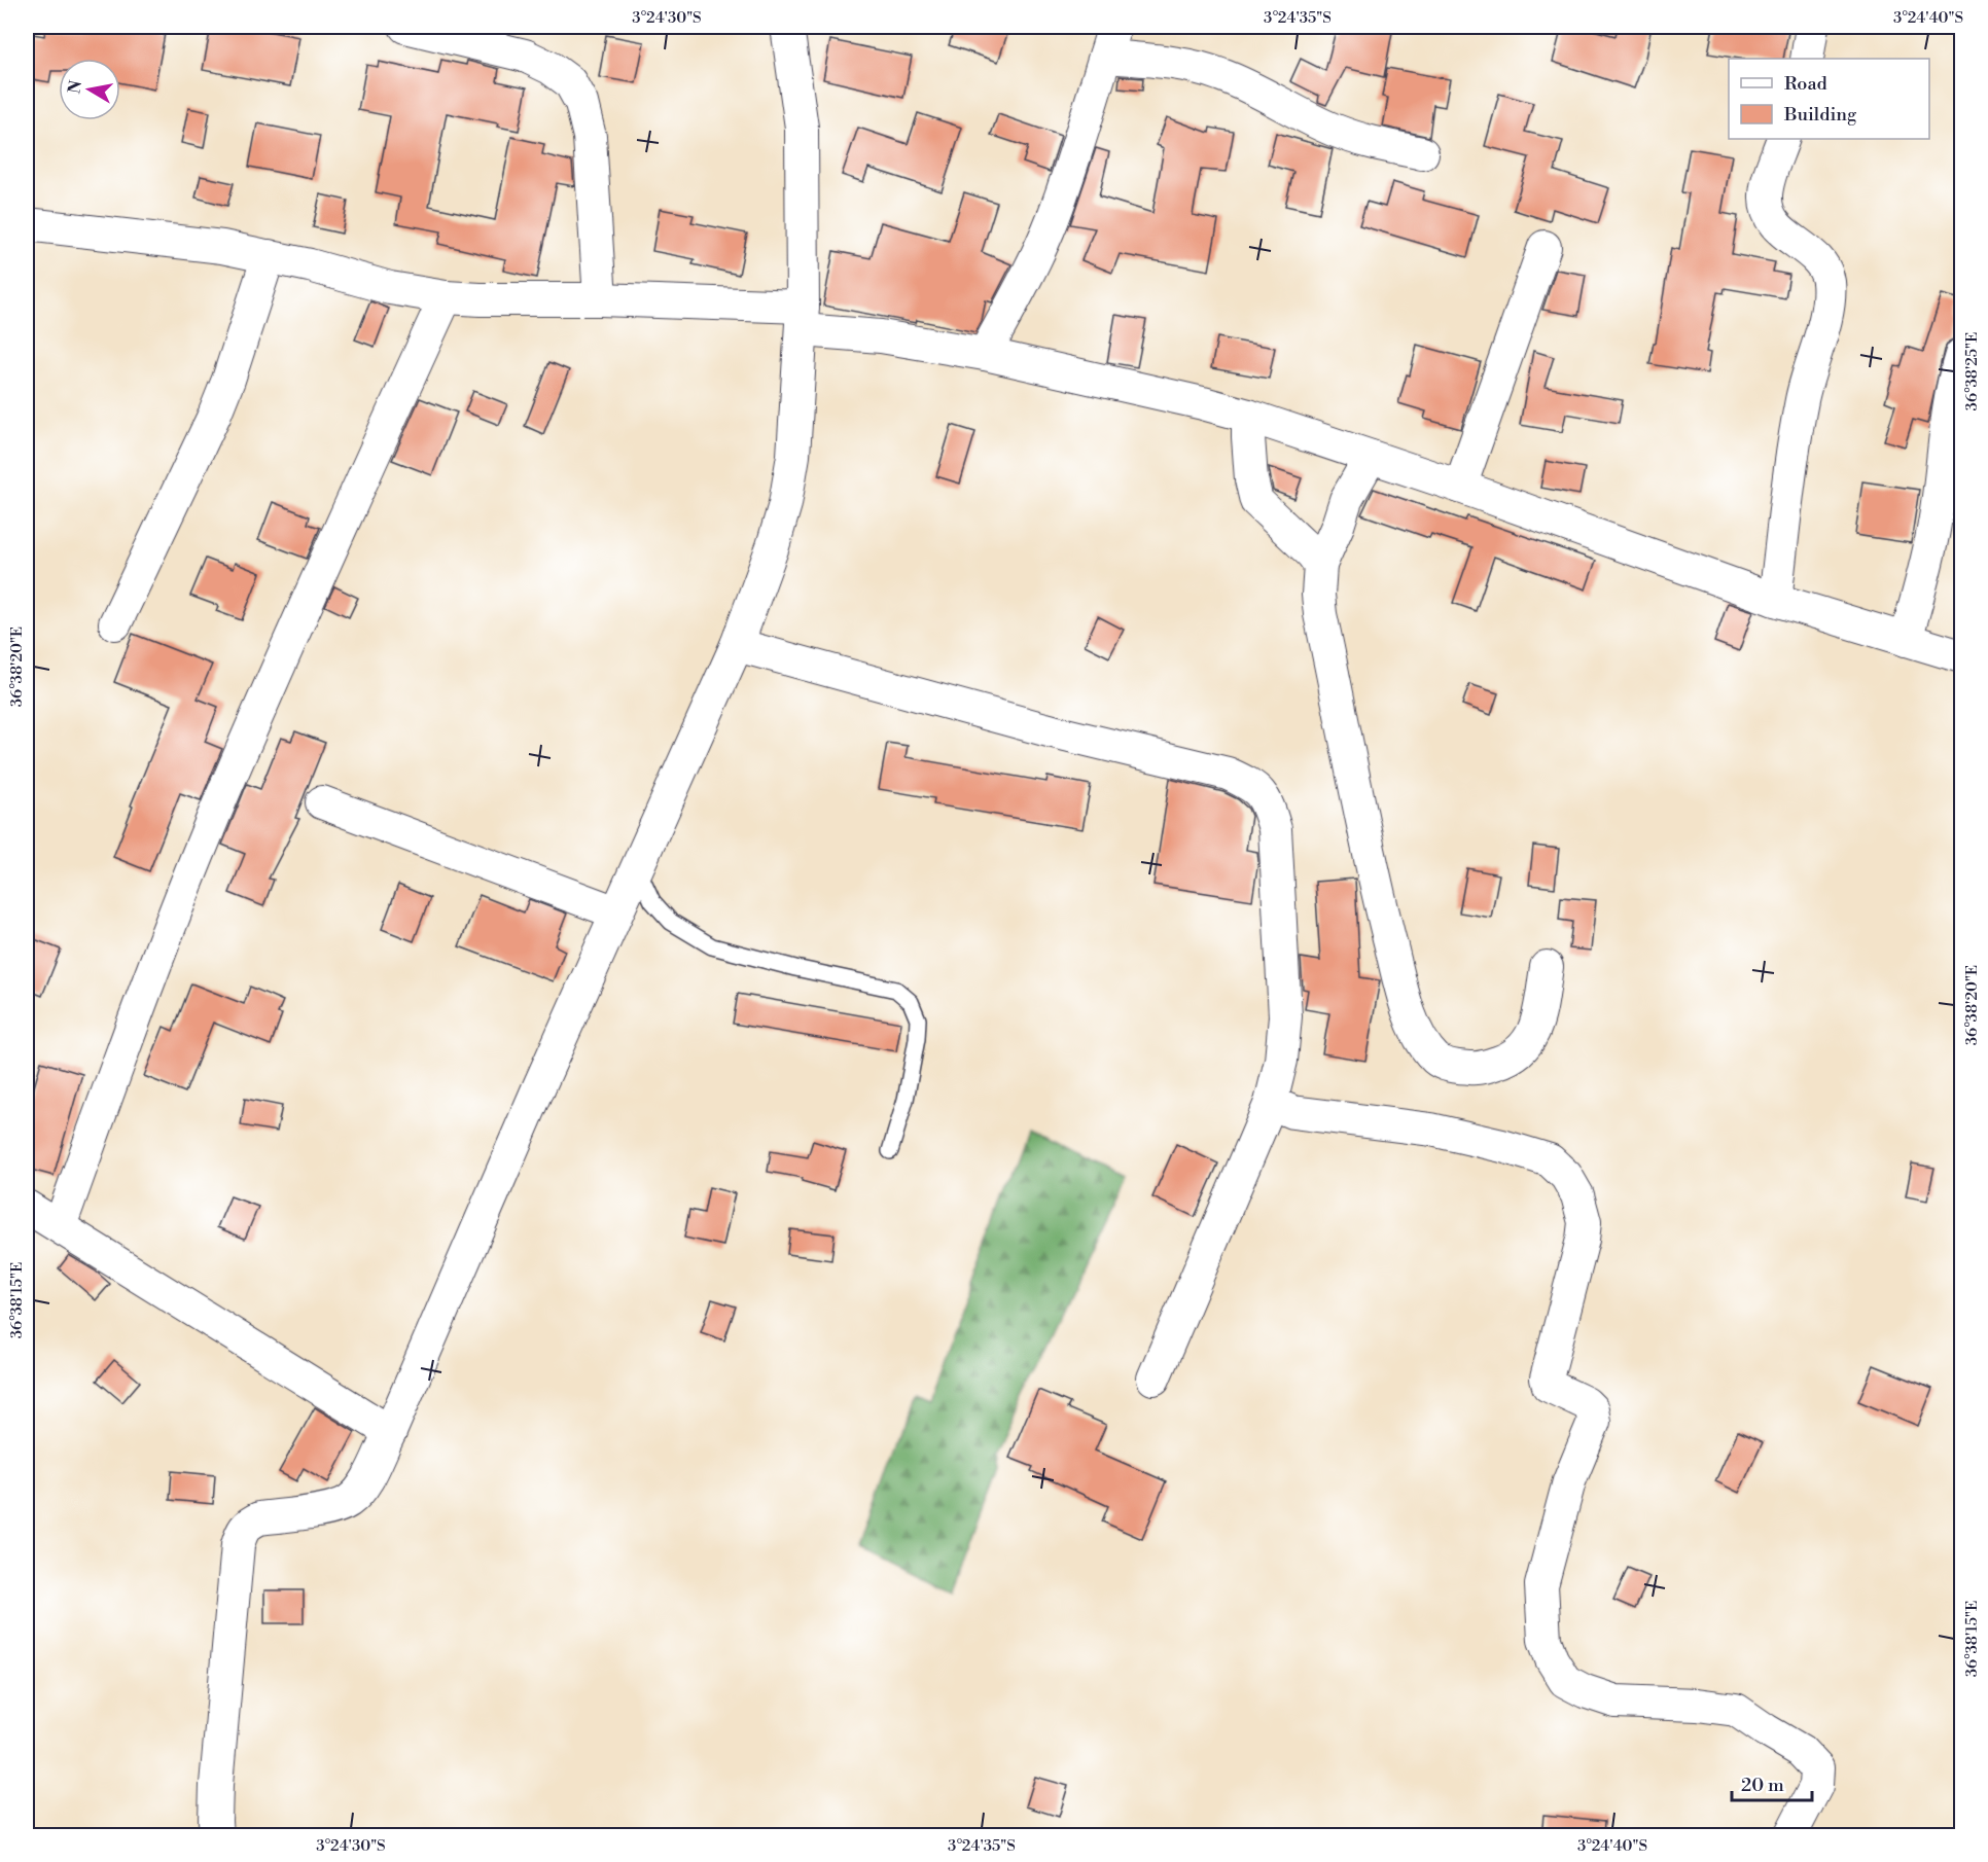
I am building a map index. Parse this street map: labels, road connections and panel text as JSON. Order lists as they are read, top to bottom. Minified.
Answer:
{"legend":["Road","Building"],"scale_bar":"20 m","north":"left","coordinates":["3°24'30\"S","3°24'35\"S","3°24'40\"S","36°38'25\"E","36°38'20\"E","36°38'15\"E"]}
